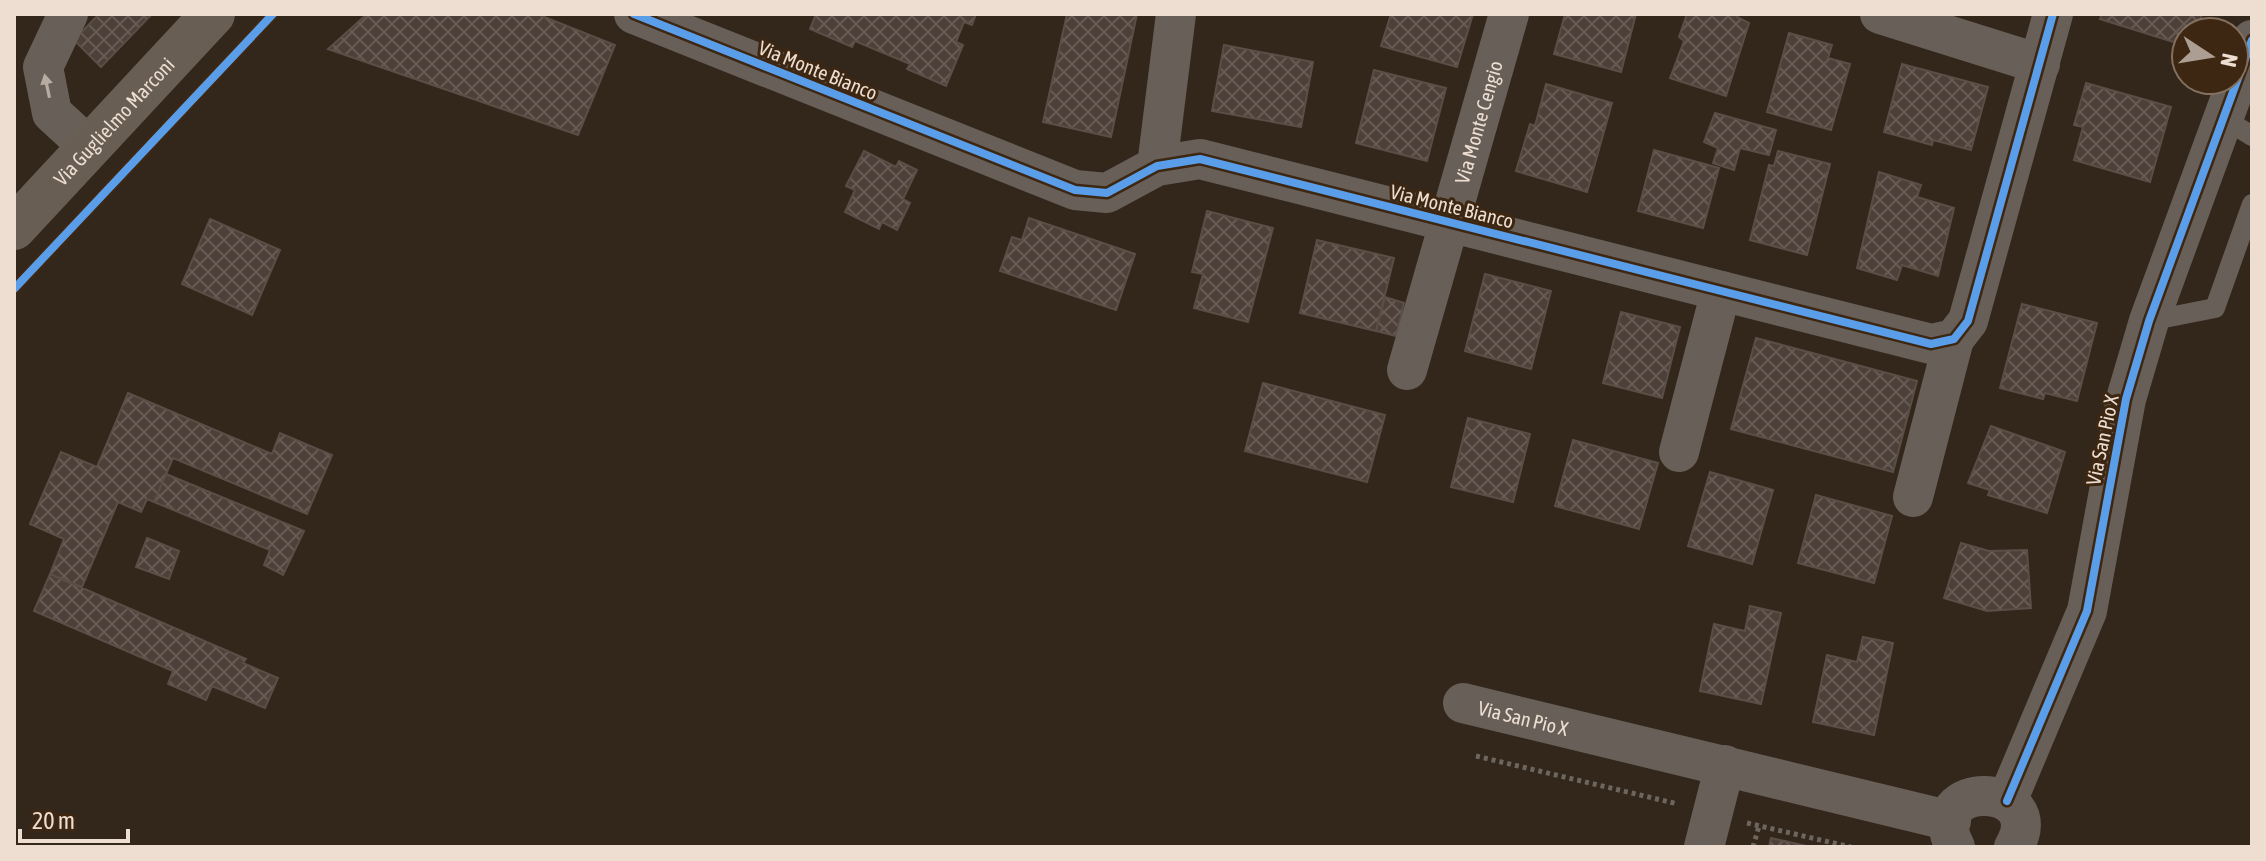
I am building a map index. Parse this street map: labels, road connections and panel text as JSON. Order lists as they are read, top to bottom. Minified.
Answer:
{"streets":{"main road":["Via Guglielmo Marconi"],"street":["Via Monte Bianco","Via Monte Cengio","Via San Pio X"]},"crossings":[["Via Monte Bianco","Via Monte Cengio"]],"scale_bar":"20 m","north":"right"}
